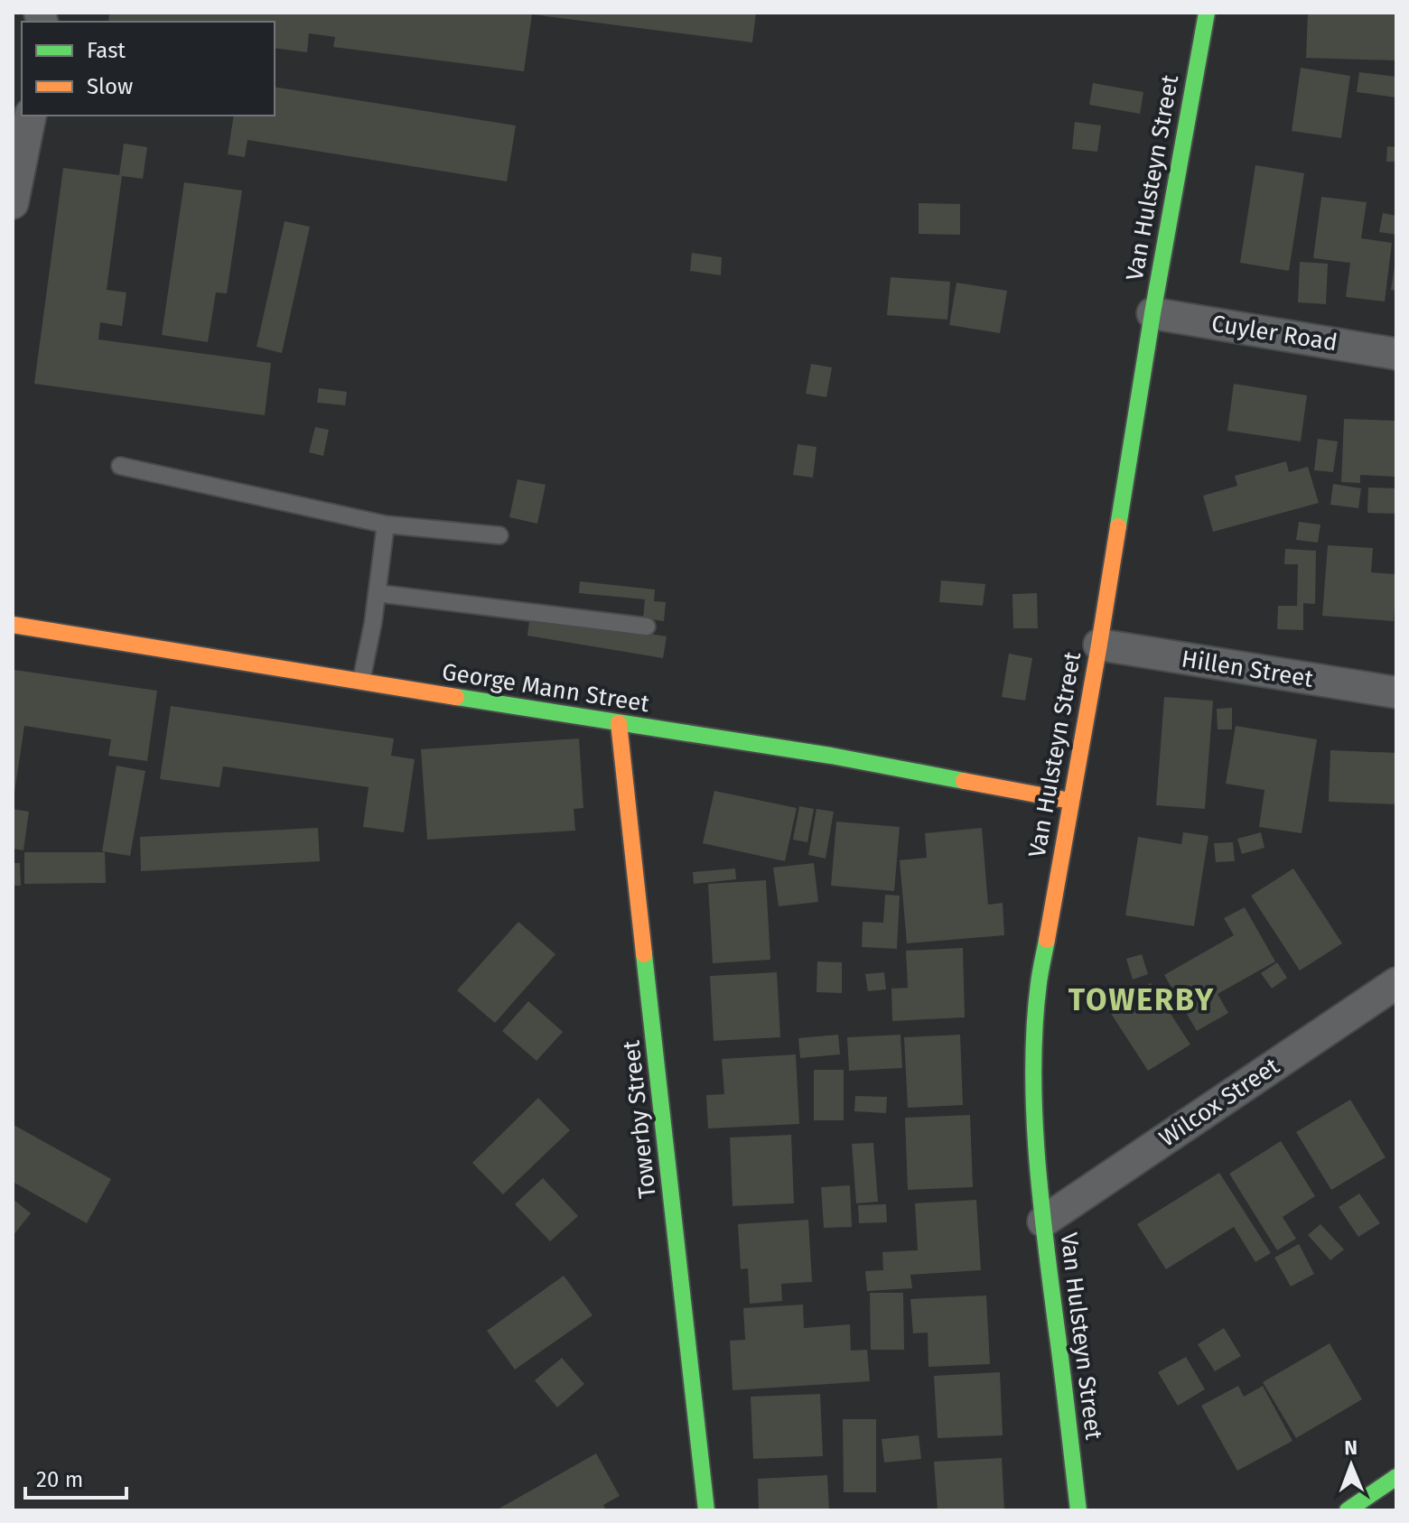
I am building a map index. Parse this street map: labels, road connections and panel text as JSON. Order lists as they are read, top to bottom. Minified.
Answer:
{"streets":{"street":["Van Hulsteyn Street","Cuyler Road","Hillen Street","George Mann Street","Wilcox Street","Towerby Street"]},"crossings":[["Van Hulsteyn Street","Cuyler Road"],["Van Hulsteyn Street","Hillen Street"],["Van Hulsteyn Street","George Mann Street"],["Van Hulsteyn Street","Wilcox Street"],["George Mann Street","Towerby Street"]],"districts":["TOWERBY"],"legend":["Fast","Slow"],"scale_bar":"20 m","north":"top"}
